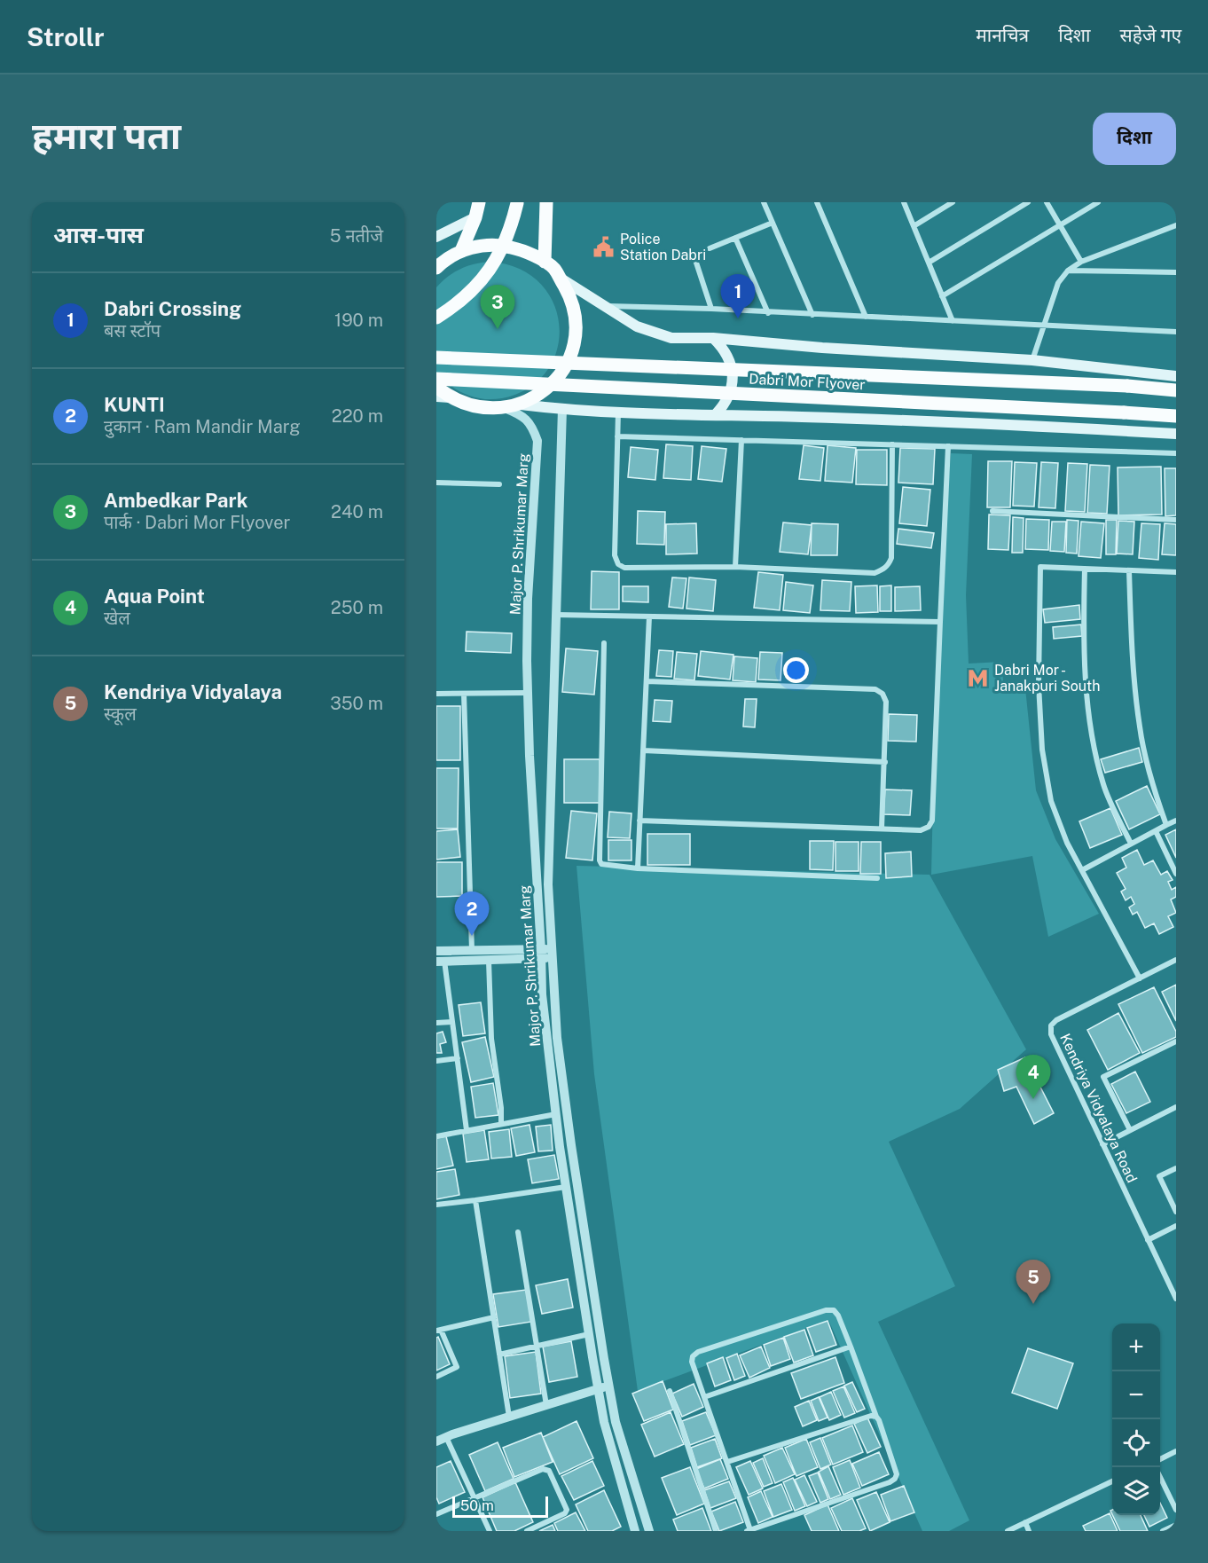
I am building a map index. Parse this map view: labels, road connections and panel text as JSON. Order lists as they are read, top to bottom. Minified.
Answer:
{"streets":{"main road":["Dabri Mor Flyover"],"street":["Major P. Shrikumar Marg","Kendriya Vidyalaya Road"]},"places":{"public building":["Police Station Dabri"],"metro station":["Dabri Mor - Janakpuri South"]},"scale_bar":"50 m","page":{"header":"Strollr","nav":["मानचित्र","दिशा","सहेजे गए"],"buttons":"दिशा","title":"हमारा पता","heading":["आस-पास","5 नतीजे"],"list":[{"mark":"1","name":"Dabri Crossing","note":"बस स्टॉप","value":"190 m"},{"mark":"2","name":"KUNTI","note":"दुकान · Ram Mandir Marg","value":"220 m"},{"mark":"3","name":"Ambedkar Park","note":"पार्क · Dabri Mor Flyover","value":"240 m"},{"mark":"4","name":"Aqua Point","note":"खेल","value":"250 m"},{"mark":"5","name":"Kendriya Vidyalaya","note":"स्कूल","value":"350 m"}],"pins":["1","3","2","4","5"],"map_buttons":["+","−"],"scale":"50 m"}}
